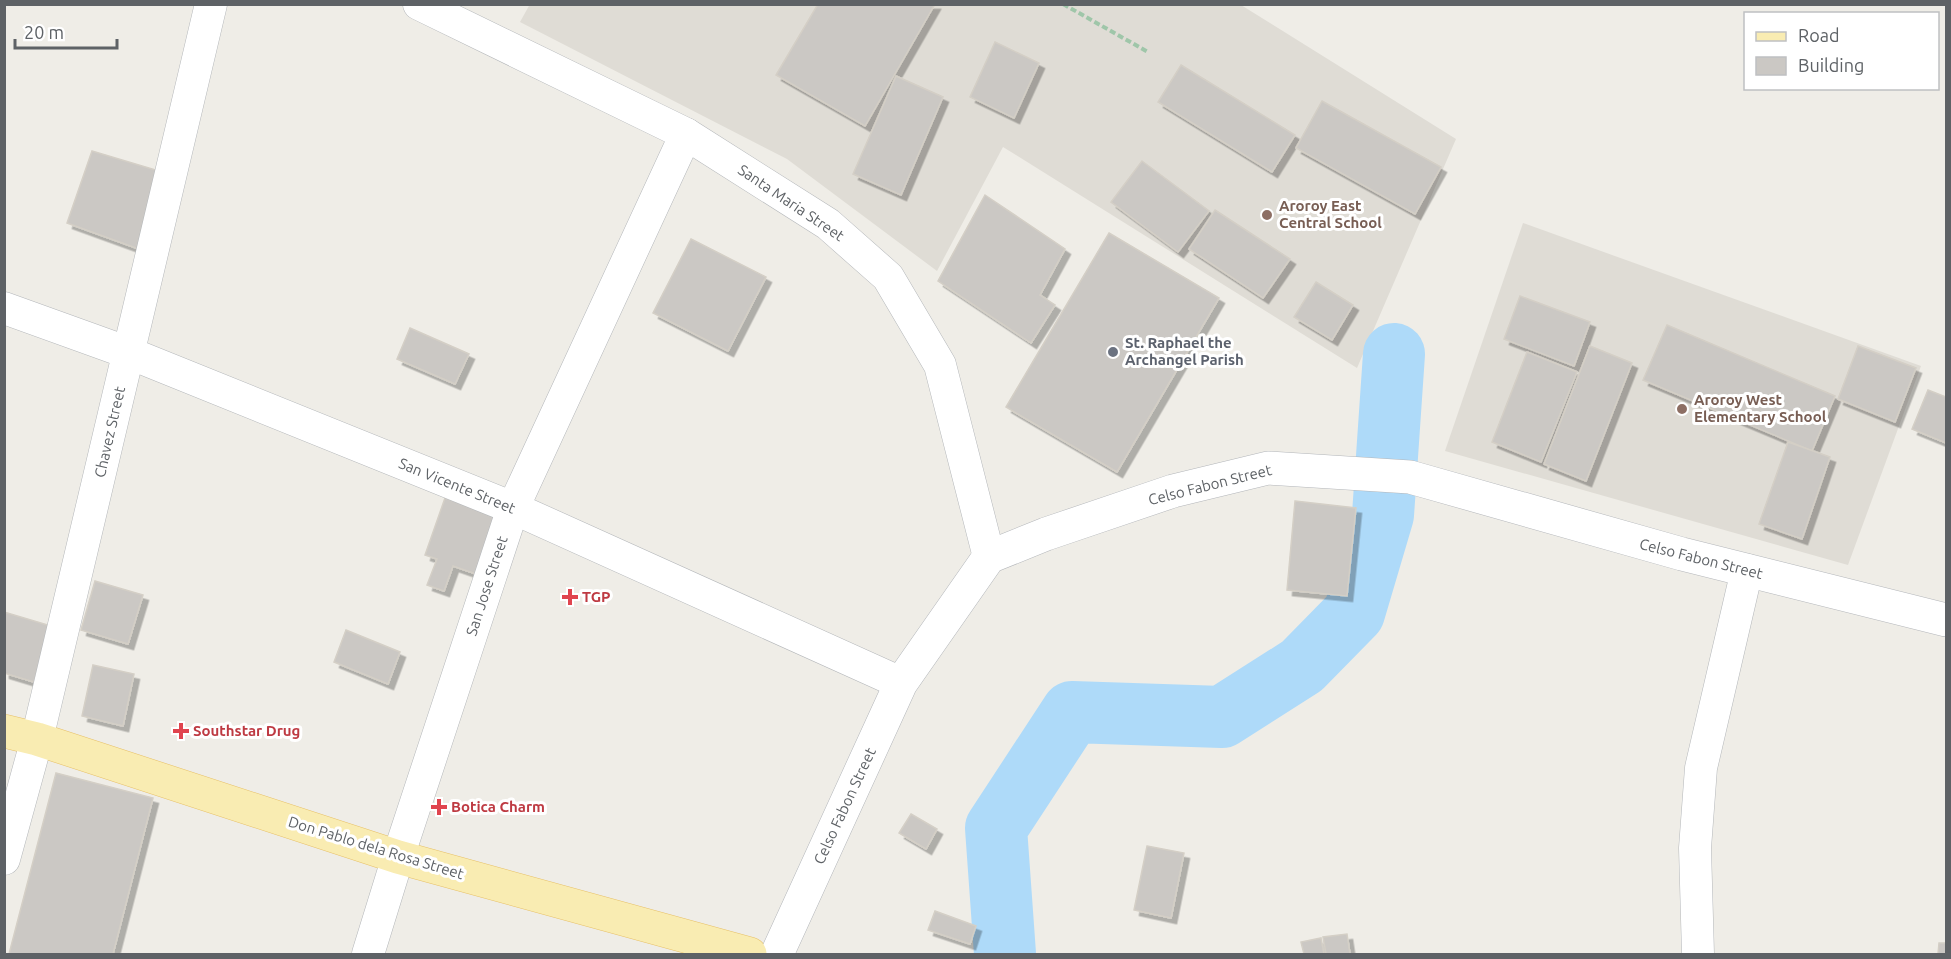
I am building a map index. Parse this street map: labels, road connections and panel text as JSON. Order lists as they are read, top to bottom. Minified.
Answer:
{"streets":{"main road":["Celso Fabon Street","Don Pablo dela Rosa Street"],"street":["Santa Maria Street","Chavez Street","San Vicente Street","San Jose Street"]},"crossings":[["Santa Maria Street","Celso Fabon Street"],["Santa Maria Street","San Jose Street"],["Chavez Street","San Vicente Street"],["Chavez Street","Don Pablo dela Rosa Street"],["Celso Fabon Street","San Vicente Street"],["San Vicente Street","San Jose Street"],["San Jose Street","Don Pablo dela Rosa Street"]],"places":{"other":["Aroroy East Central School","St. Raphael the Archangel Parish","Aroroy West Elementary School"],"health":["TGP","Southstar Drug","Botica Charm"]},"legend":["Road","Building"],"scale_bar":"20 m"}
